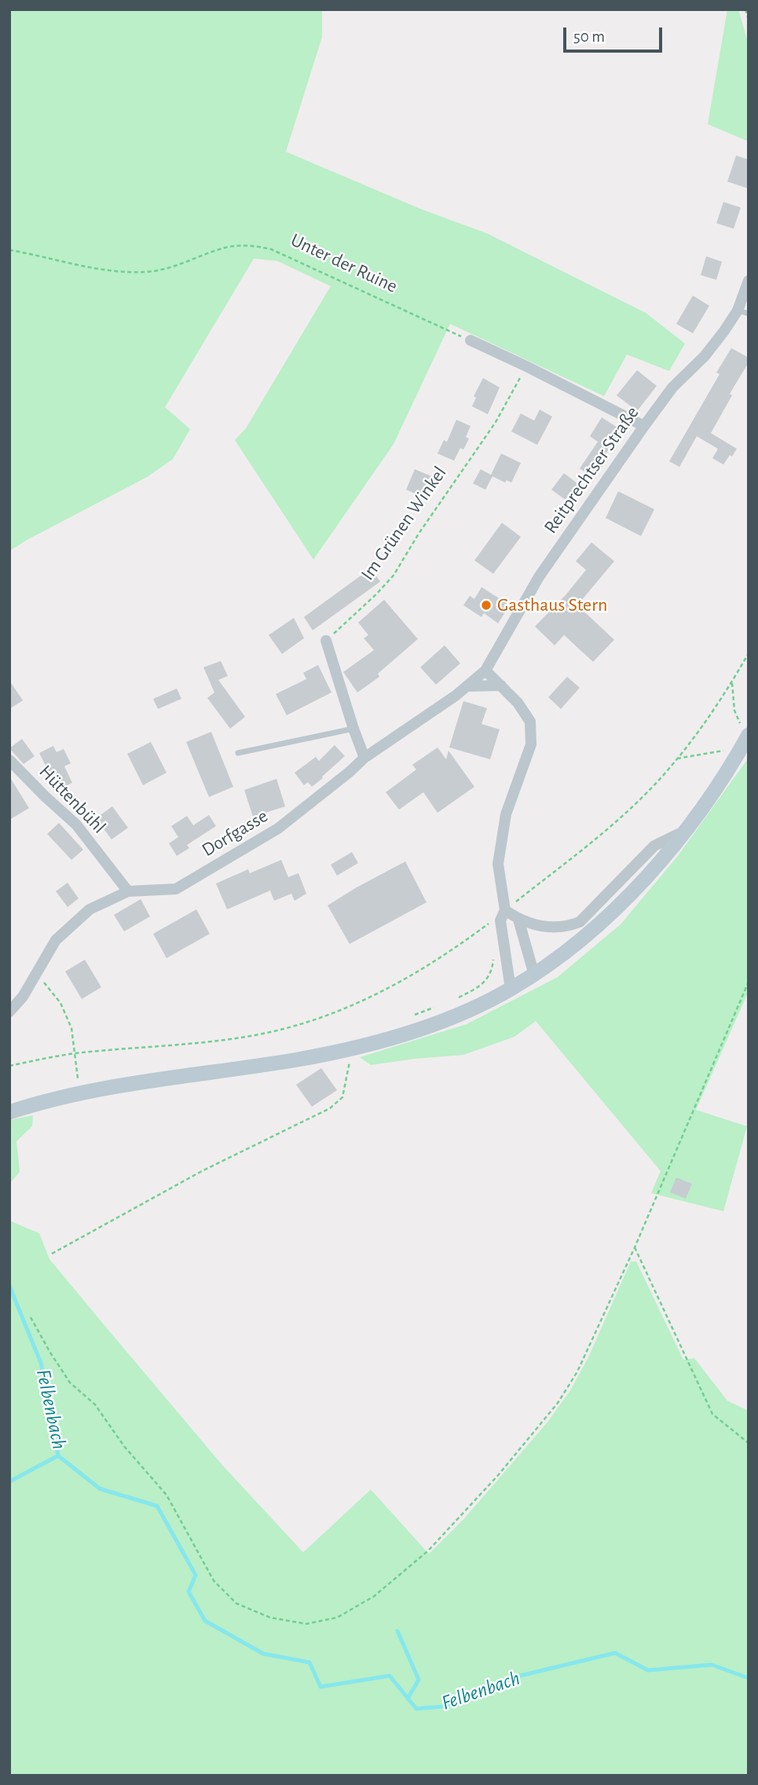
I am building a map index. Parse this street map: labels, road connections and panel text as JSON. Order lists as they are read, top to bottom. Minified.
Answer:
{"streets":{"street":["Reitprechtser Straße","Hüttenbühl","Dorfgasse"],"path":["Unter der Ruine","Im Grünen Winkel"]},"crossings":[["Reitprechtser Straße","Dorfgasse"],["Hüttenbühl","Dorfgasse"]],"water":["Felbenbach"],"places":["Gasthaus Stern"],"scale_bar":"50 m"}
